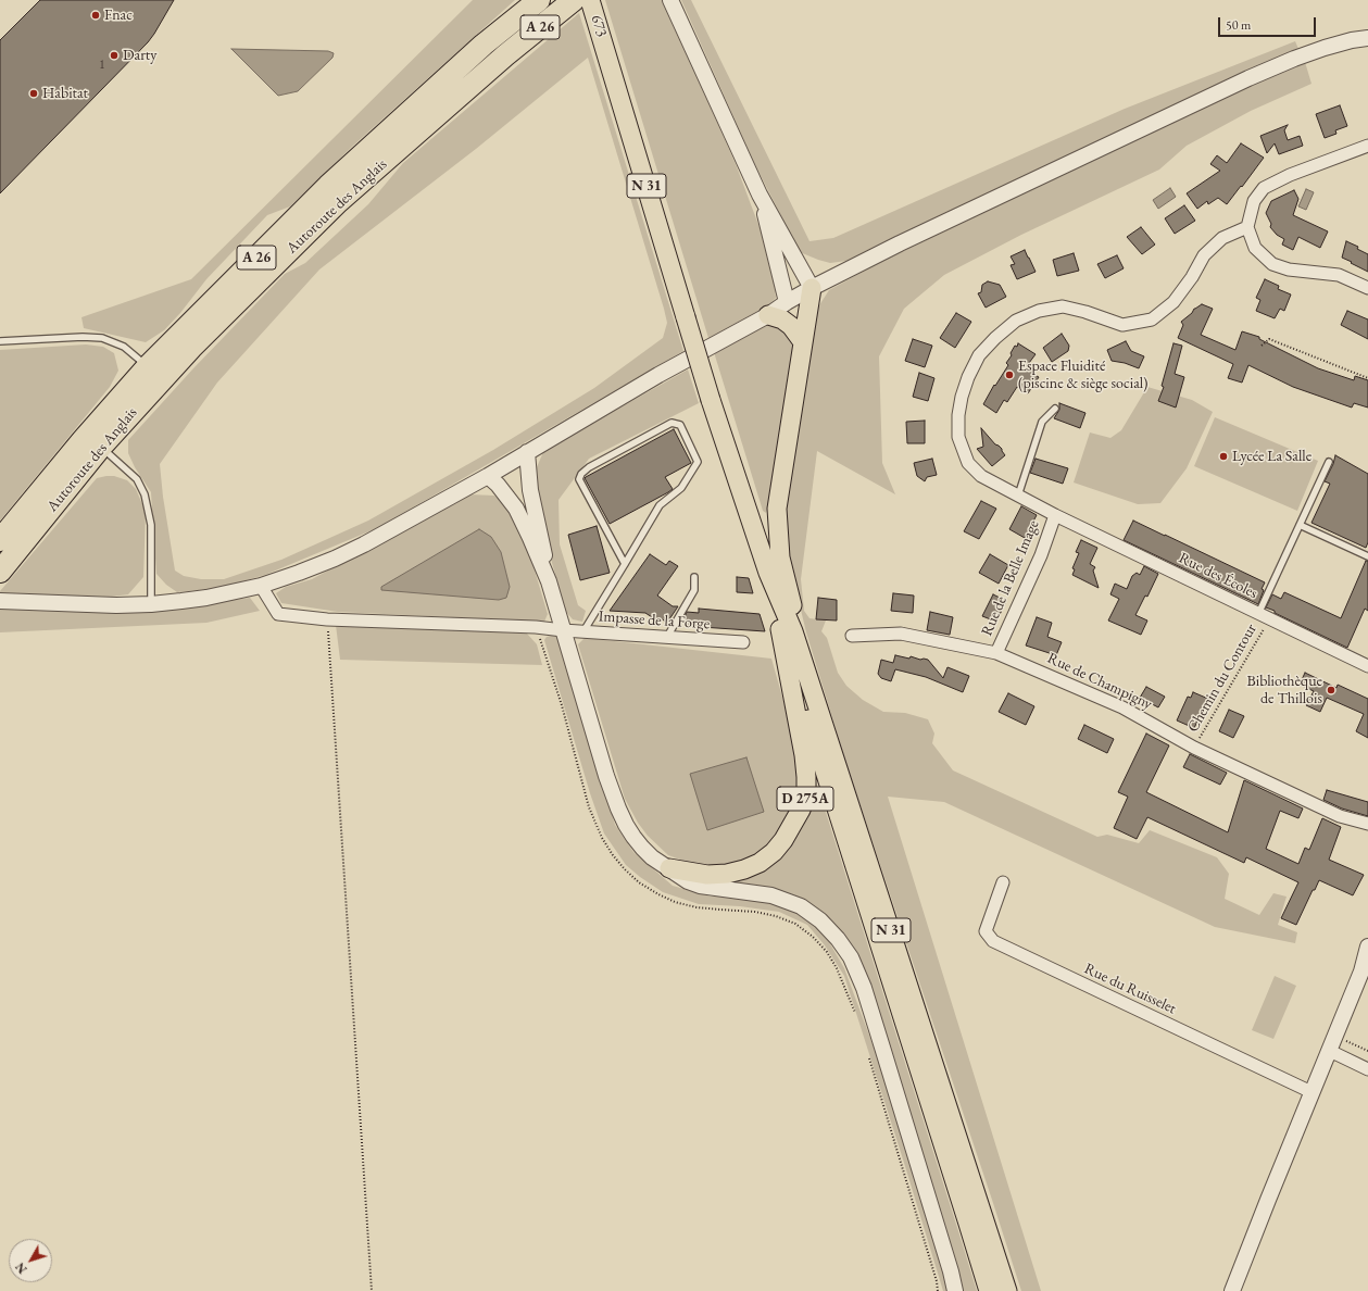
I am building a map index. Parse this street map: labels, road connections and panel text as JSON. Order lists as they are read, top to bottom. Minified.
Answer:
{"streets":{"highway":["A 26","Autoroute des Anglais"],"main road":["673","N 31","D 275A"],"street":["Rue des Écoles","Rue de la Belle Image","Impasse de la Forge","Rue de Champigny","Rue du Ruisselet"],"path":["Chemin du Contour"]},"crossings":[["673","N 31"],["N 31","D 275A"],["Rue des Écoles","Rue de la Belle Image"],["Rue des Écoles","Chemin du Contour"],["Rue de la Belle Image","Rue de Champigny"],["Impasse de la Forge","D 275A"],["Chemin du Contour","Rue de Champigny"]],"places":["Fnac","Darty","Habitat","Espace Fluidité (piscine & siège social)","Lycée La Salle","Bibliothèque de Thillois"],"house_numbers":["1"],"scale_bar":"50 m","north":"bottom left"}
